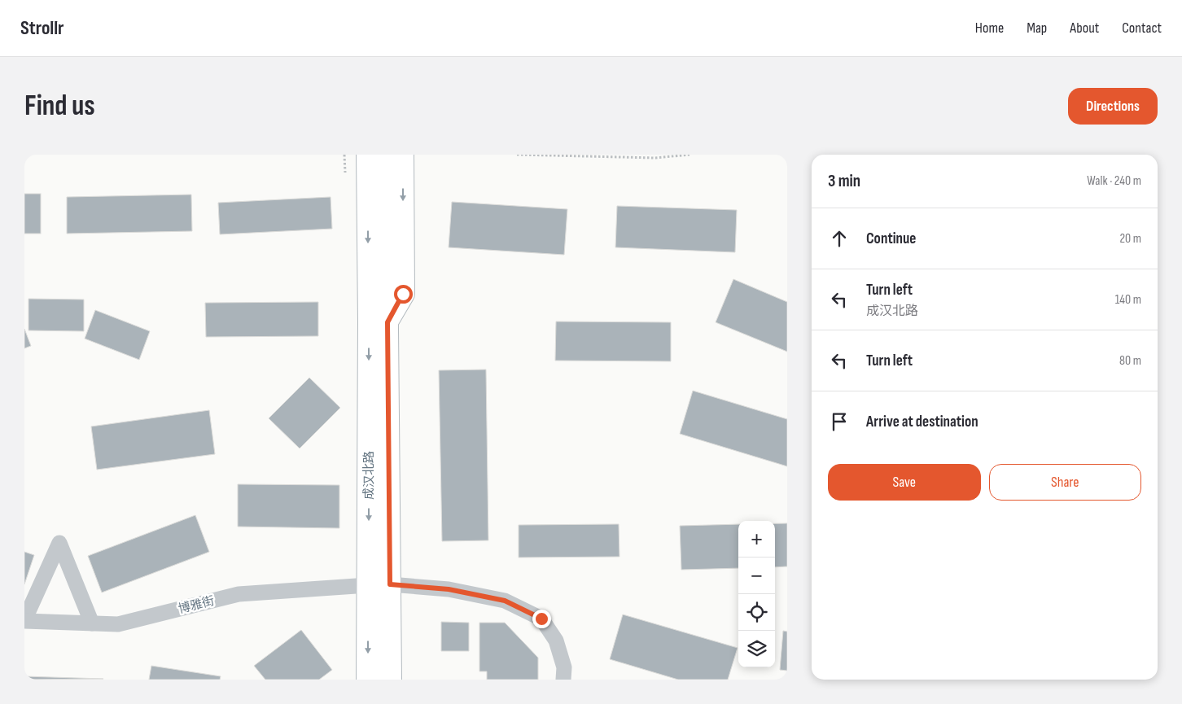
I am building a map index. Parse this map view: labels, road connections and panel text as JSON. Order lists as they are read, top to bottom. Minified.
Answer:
{"streets":{"main road":["成汉北路"],"street":["博雅街"]},"crossings":[["成汉北路","博雅街"]],"page":{"header":"Strollr","nav":["Home","Map","About","Contact"],"buttons":["Directions",["Save","Share"]],"title":"Find us","heading":["3 min","Walk · 240 m"],"list":[["Continue","20 m"],["Turn left","成汉北路","140 m"],["Turn left","80 m"],"Arrive at destination"],"map_buttons":["+","−"]}}
